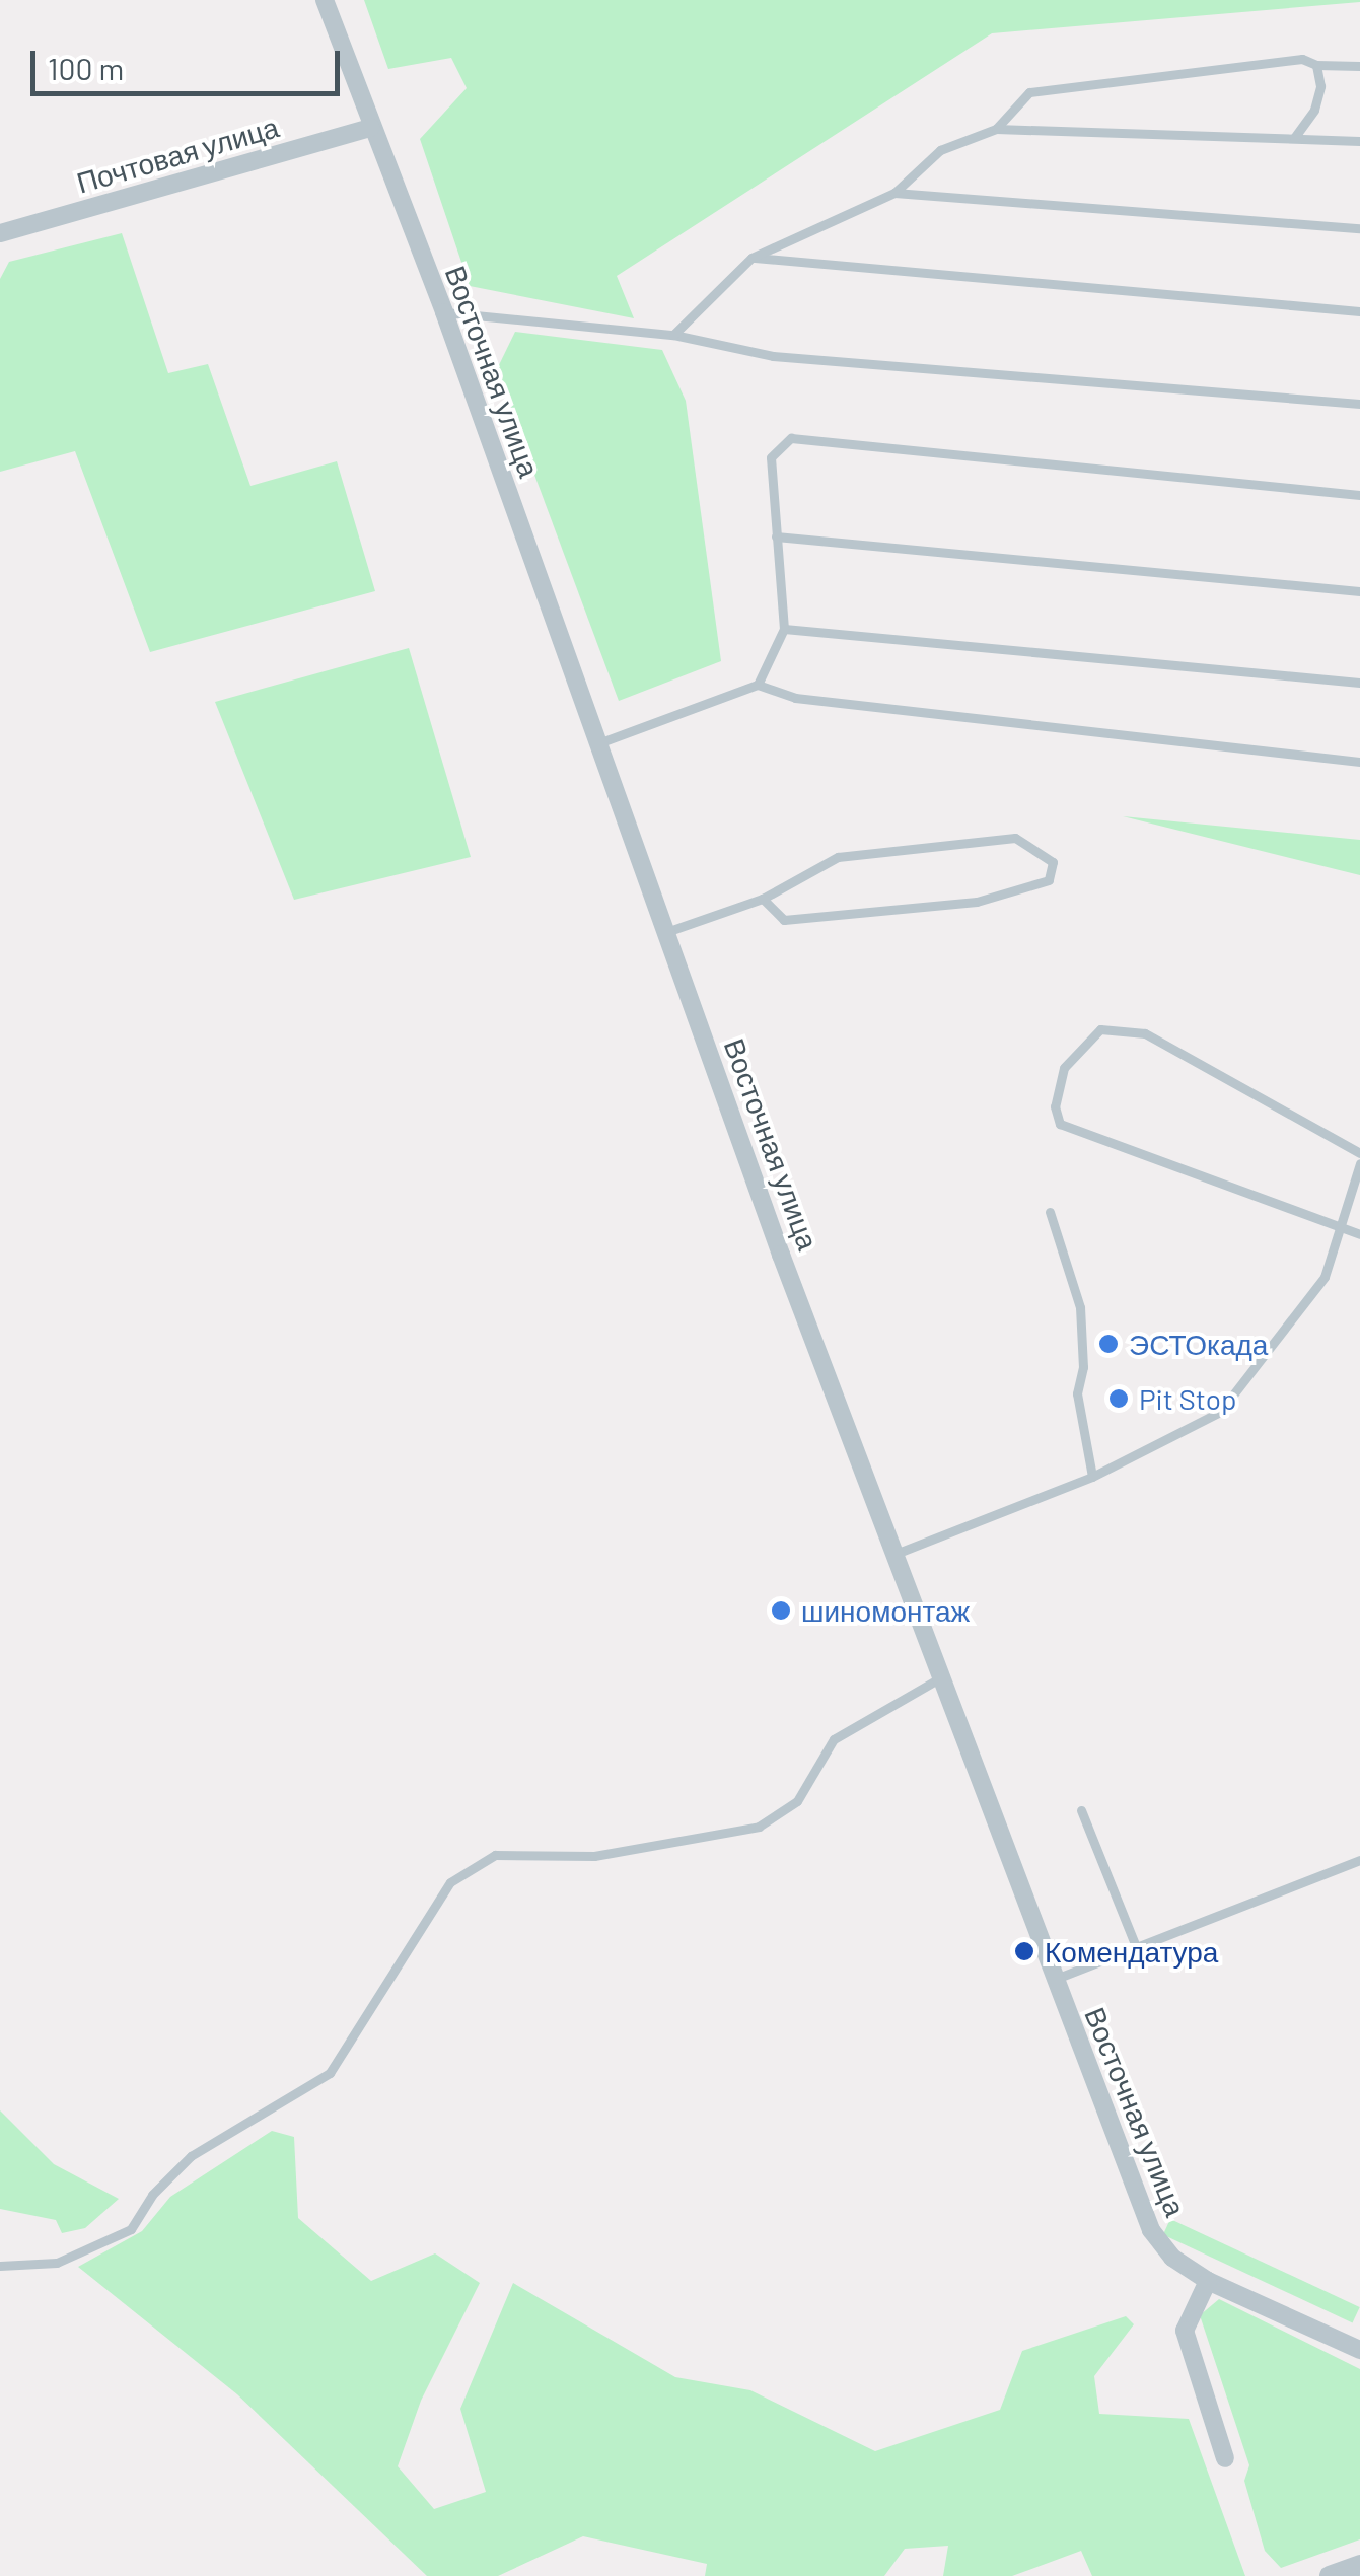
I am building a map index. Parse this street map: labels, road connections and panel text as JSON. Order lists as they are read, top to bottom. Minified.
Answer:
{"streets":{"street":["Почтовая улица","Восточная улица"]},"crossings":[["Почтовая улица","Восточная улица"]],"places":["ЭСТОкада","Pit Stop","шиномонтаж","Комендатура"],"scale_bar":"100 m"}
